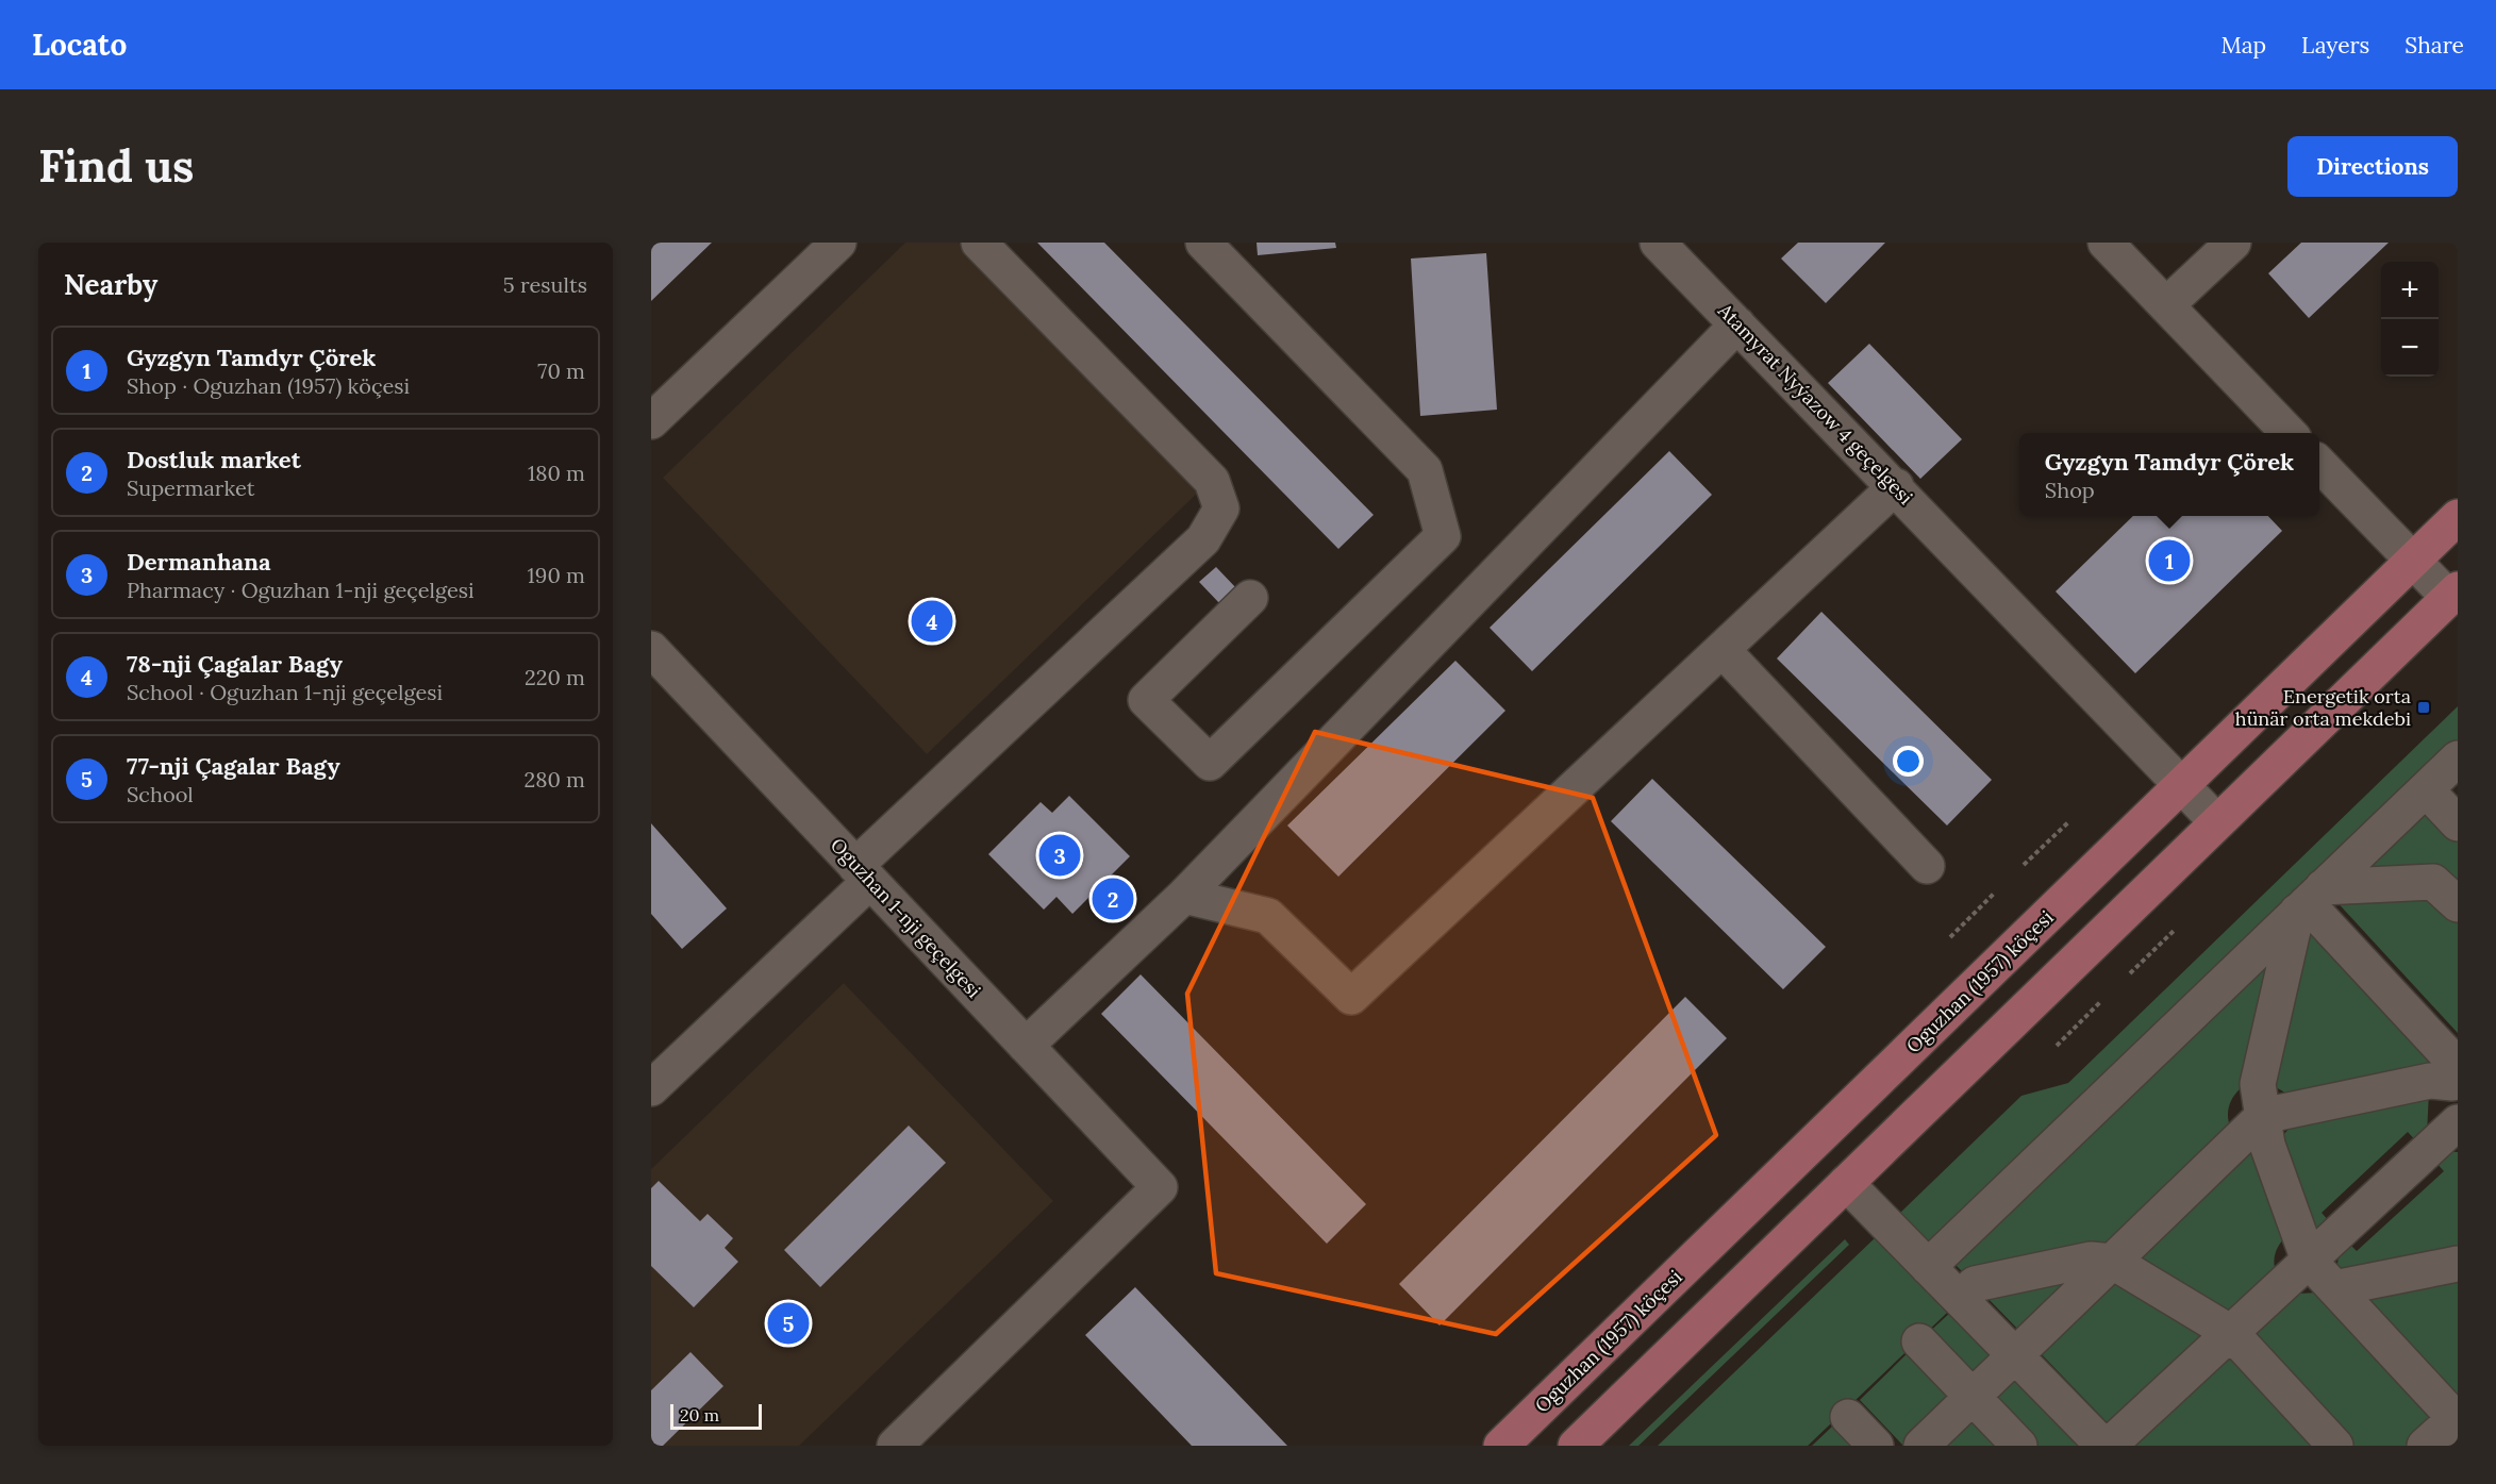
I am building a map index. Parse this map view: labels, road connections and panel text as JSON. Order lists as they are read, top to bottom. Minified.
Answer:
{"streets":{"main road":["Oguzhan (1957) köçesi"],"street":["Atamyrat Nyýazow 4 geçelgesi","Oguzhan 1-nji geçelgesi"]},"crossings":[["Atamyrat Nyýazow 4 geçelgesi","Oguzhan (1957) köçesi"]],"places":{"transit":["Energetik orta hünär orta mekdebi"]},"scale_bar":"20 m","page":{"header":"Locato","nav":["Map","Layers","Share"],"buttons":"Directions","title":"Find us","heading":["Nearby","5 results"],"map_buttons":["+","−"],"list":[{"mark":"1","name":"Gyzgyn Tamdyr Çörek","note":"Shop · Oguzhan (1957) köçesi","value":"70 m"},{"mark":"2","name":"Dostluk market","note":"Supermarket","value":"180 m"},{"mark":"3","name":"Dermanhana","note":"Pharmacy · Oguzhan 1-nji geçelgesi","value":"190 m"},{"mark":"4","name":"78-nji Çagalar Bagy","note":"School · Oguzhan 1-nji geçelgesi","value":"220 m"},{"mark":"5","name":"77-nji Çagalar Bagy","note":"School","value":"280 m"}],"popup":["Gyzgyn Tamdyr Çörek","Shop"],"pins":["1","4","3","2","5"],"scale":"20 m"}}
